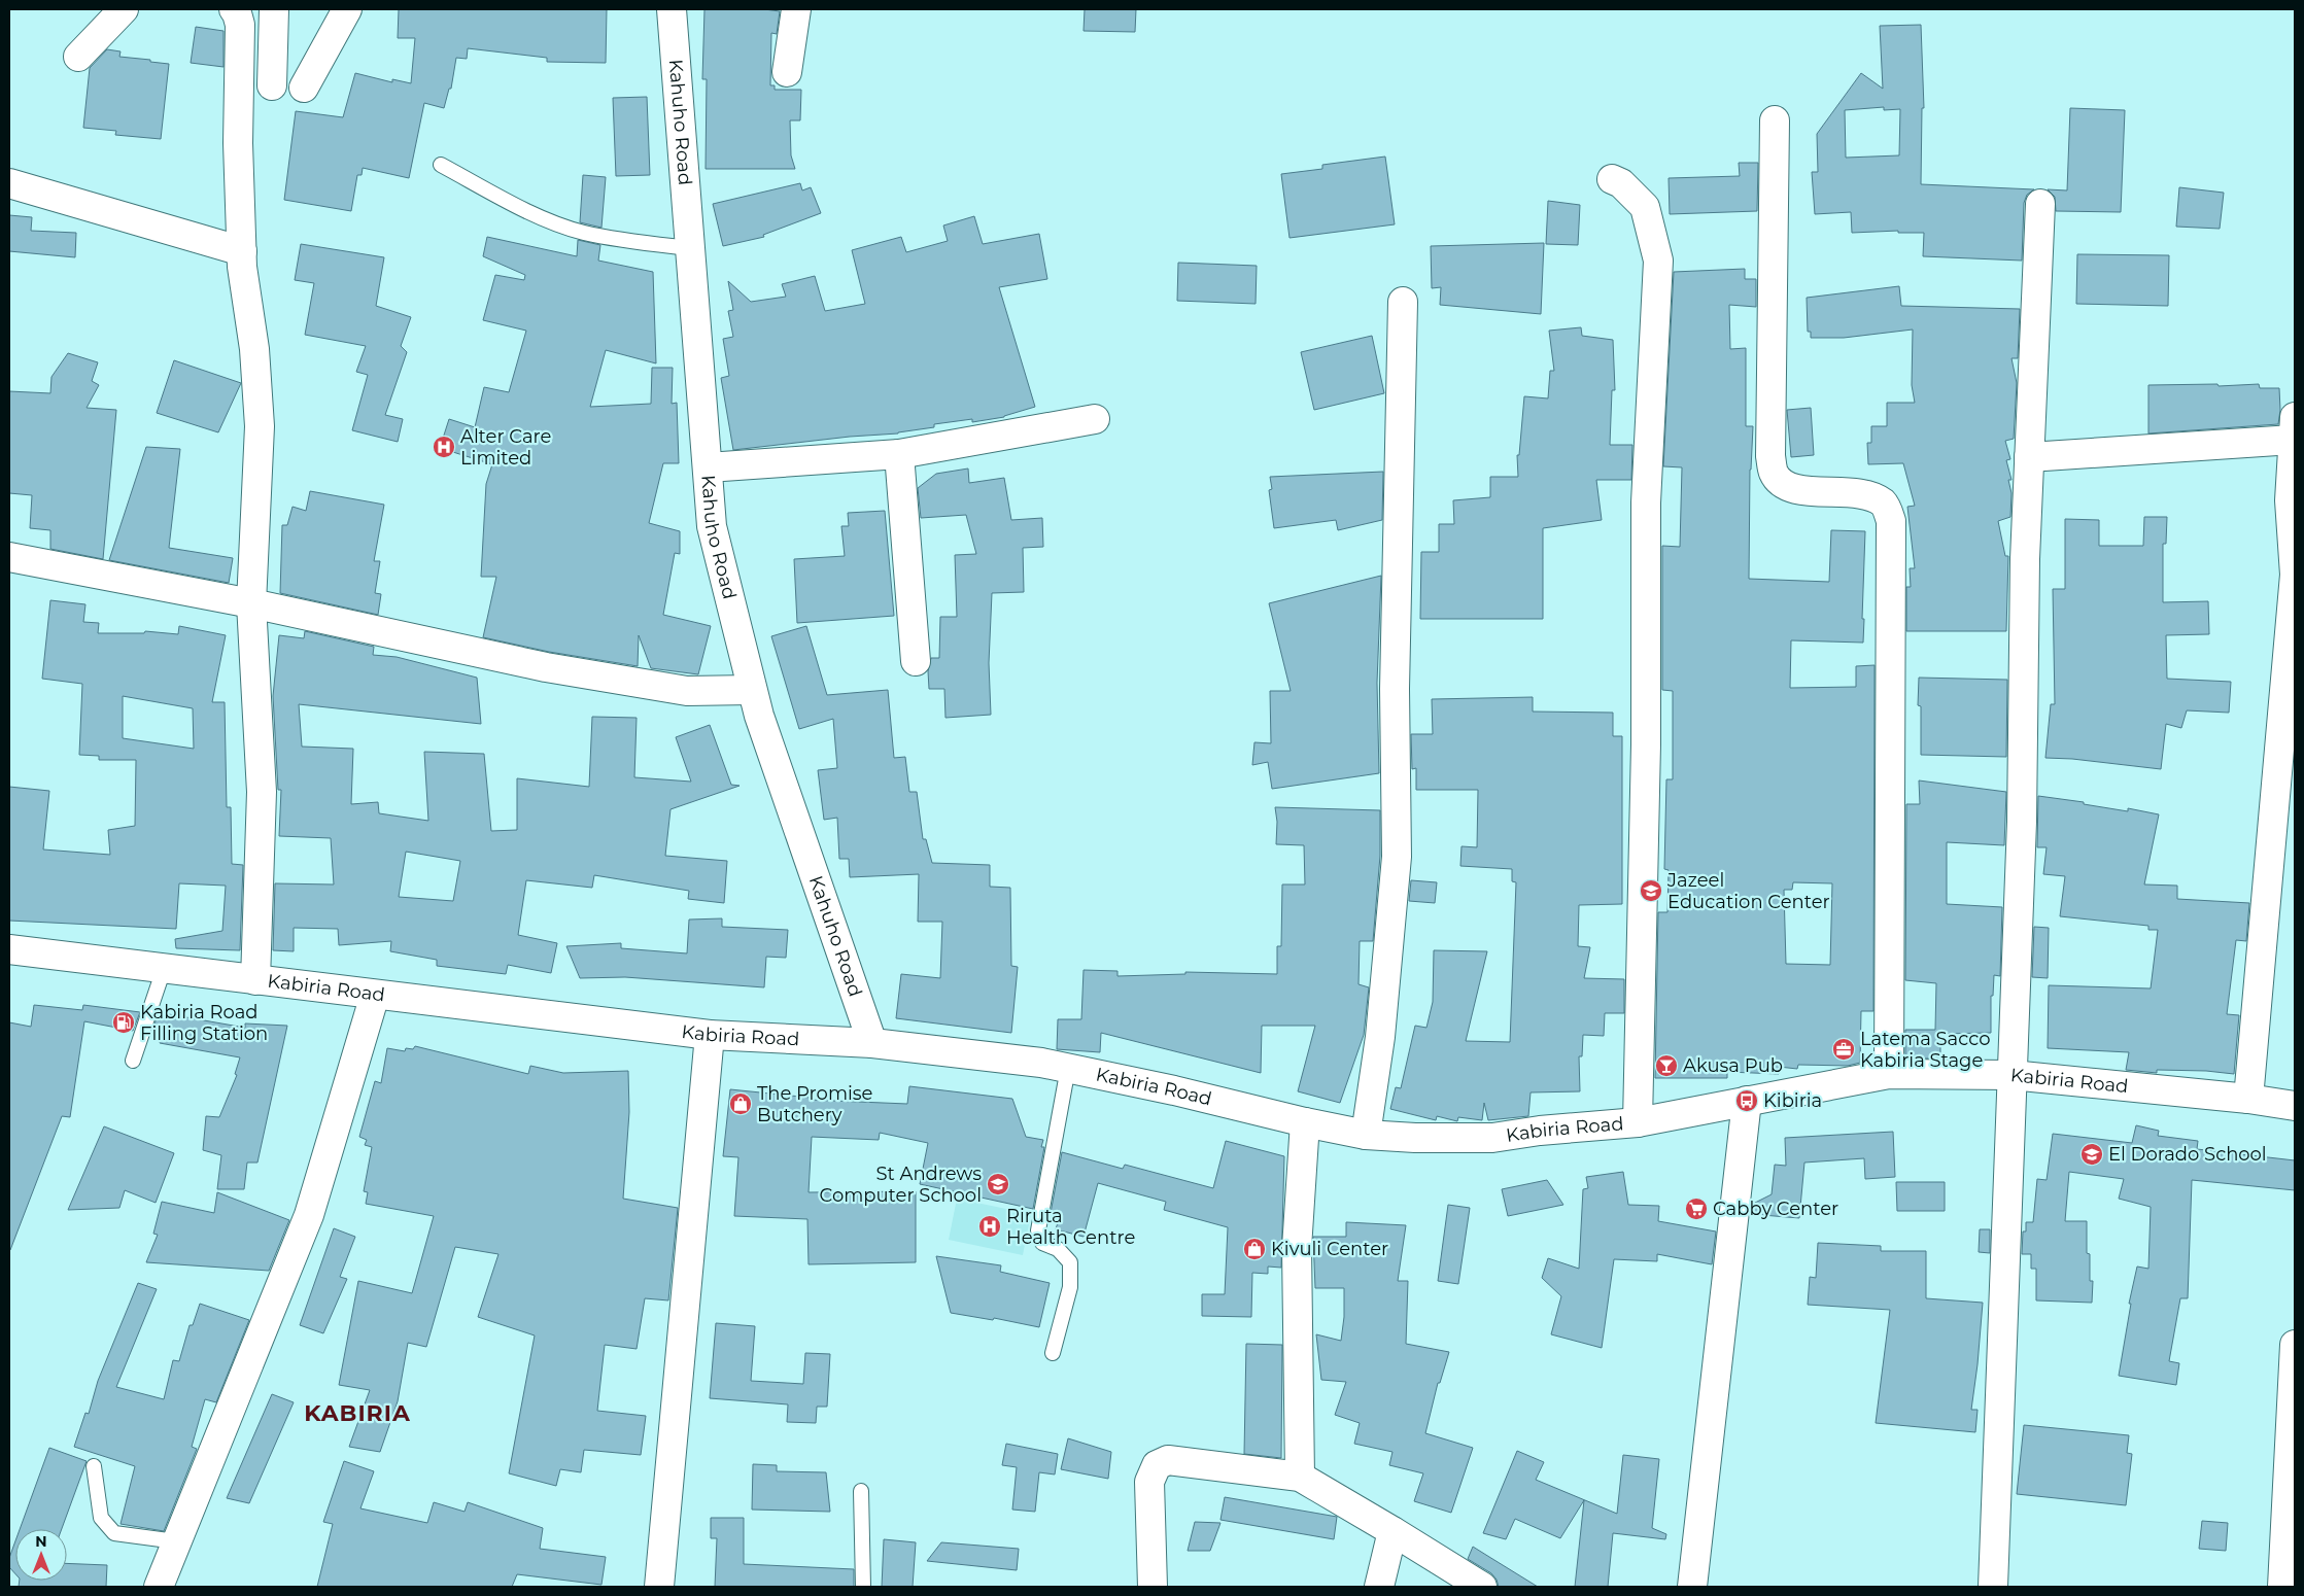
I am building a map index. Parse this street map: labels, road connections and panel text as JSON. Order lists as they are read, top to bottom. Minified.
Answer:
{"streets":{"street":["Kahuho Road","Kabiria Road"]},"crossings":[["Kahuho Road","Kabiria Road"]],"districts":["KABIRIA"],"places":{"hospital":["Alter Care Limited","Riruta Health Centre"],"school or university":["Jazeel Education Center","El Dorado School","St Andrews Computer School"],"fuel station":["Kabiria Road Filling Station"],"office":["Latema Sacco Kabiria Stage"],"bar":["Akusa Pub"],"bus stop":["Kibiria"],"shop":["The Promise Butchery","Kivuli Center"],"supermarket":["Cabby Center"]},"north":"top"}
